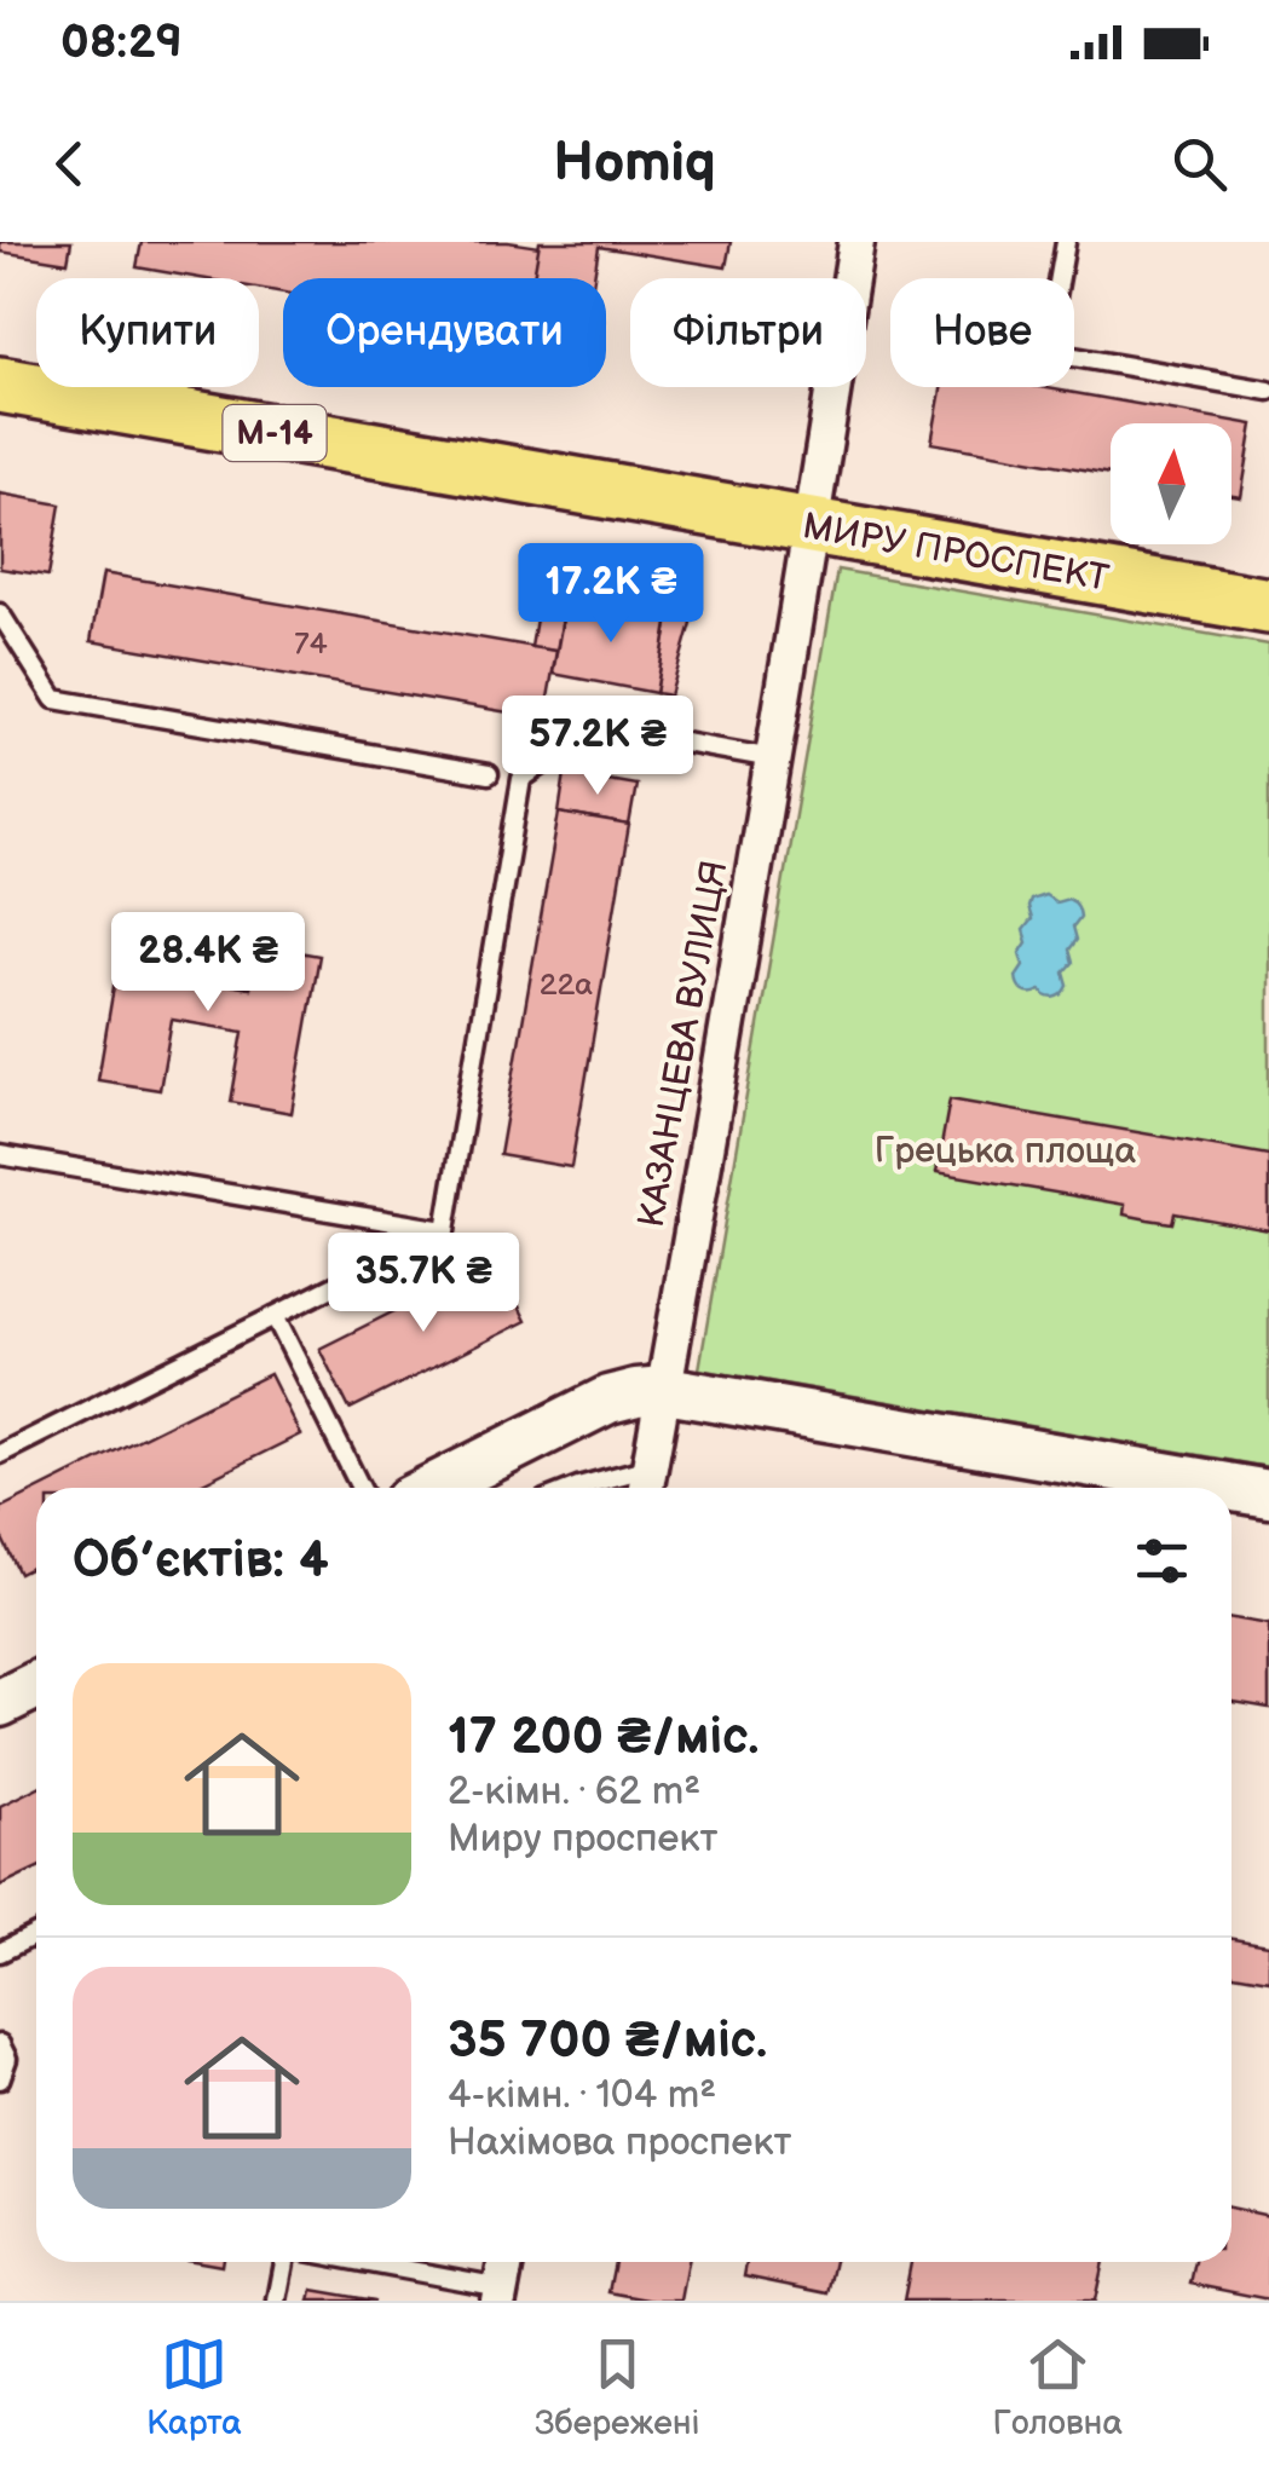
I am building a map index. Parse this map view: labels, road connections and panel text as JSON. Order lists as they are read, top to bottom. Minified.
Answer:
{"streets":{"highway":["М-14","МИРУ ПРОСПЕКТ"],"street":["КАЗАНЦЕВА ВУЛИЦЯ"]},"crossings":[["МИРУ ПРОСПЕКТ","КАЗАНЦЕВА ВУЛИЦЯ"]],"parks":["Грецька площа"],"house_numbers":["74","22а"],"north":"top","page":{"status":"08:29","header":"Homiq","chip":["Купити","Орендувати","Фільтри","Нове"],"price":["17.2K ₴","57.2K ₴","28.4K ₴","35.7K ₴"],"heading":"Об’єктів: 4","list":[{"name":"17 200 ₴/міс.","note":"2-кімн. · 62 m² · Миру проспект"},{"name":"35 700 ₴/міс.","note":"4-кімн. · 104 m² · Нахімова проспект"}],"tabs":["Карта","Збережені","Головна"]}}
